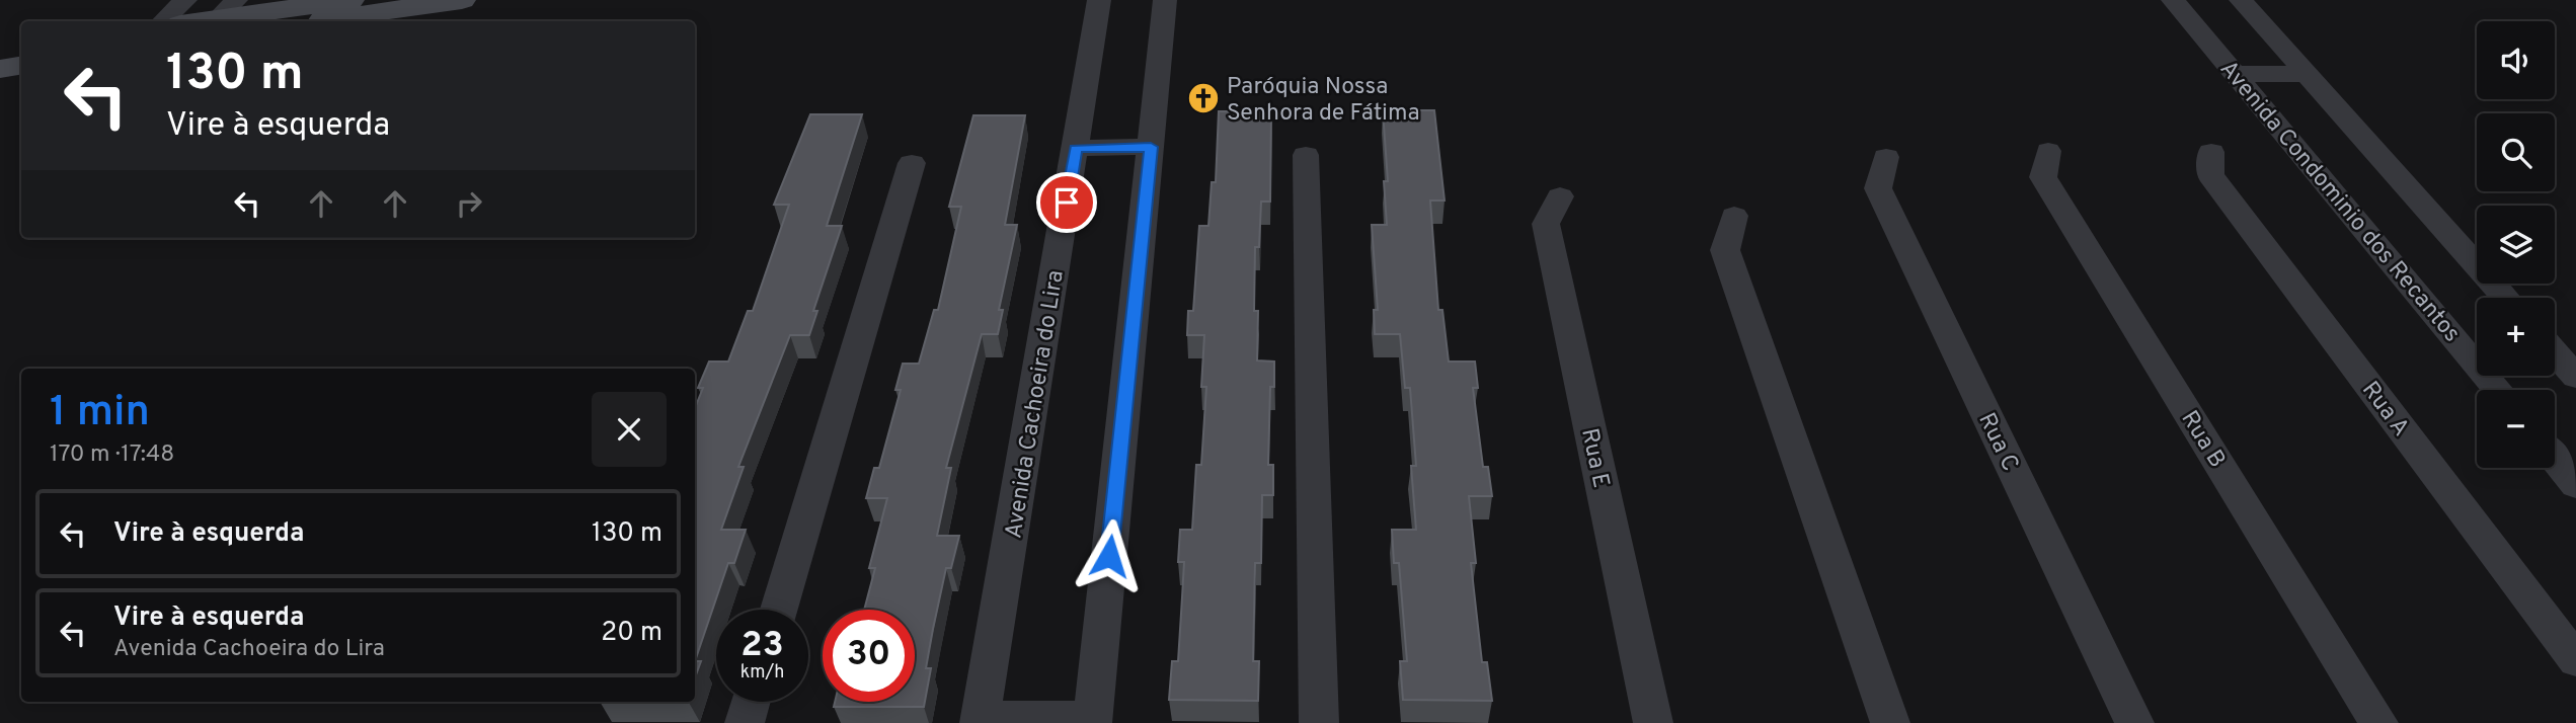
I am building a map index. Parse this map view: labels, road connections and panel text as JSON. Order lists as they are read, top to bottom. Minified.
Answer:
{"streets":{"street":["Avenida Condominio dos Recantos","Avenida Cachoeira do Lira","Rua A","Rua B","Rua C","Rua E"]},"places":{"church":["Paróquia Nossa Senhora de Fátima"]},"page":{"map_buttons":["+","−"],"turn":["130 m","Vire à esquerda"],"heading":["1 min","170 m · 17:48"],"list":[{"name":"Vire à esquerda","value":"130 m"},{"name":"Vire à esquerda","note":"Avenida Cachoeira do Lira","value":"20 m"}],"speed":"23 km/h","limit":"30"}}
